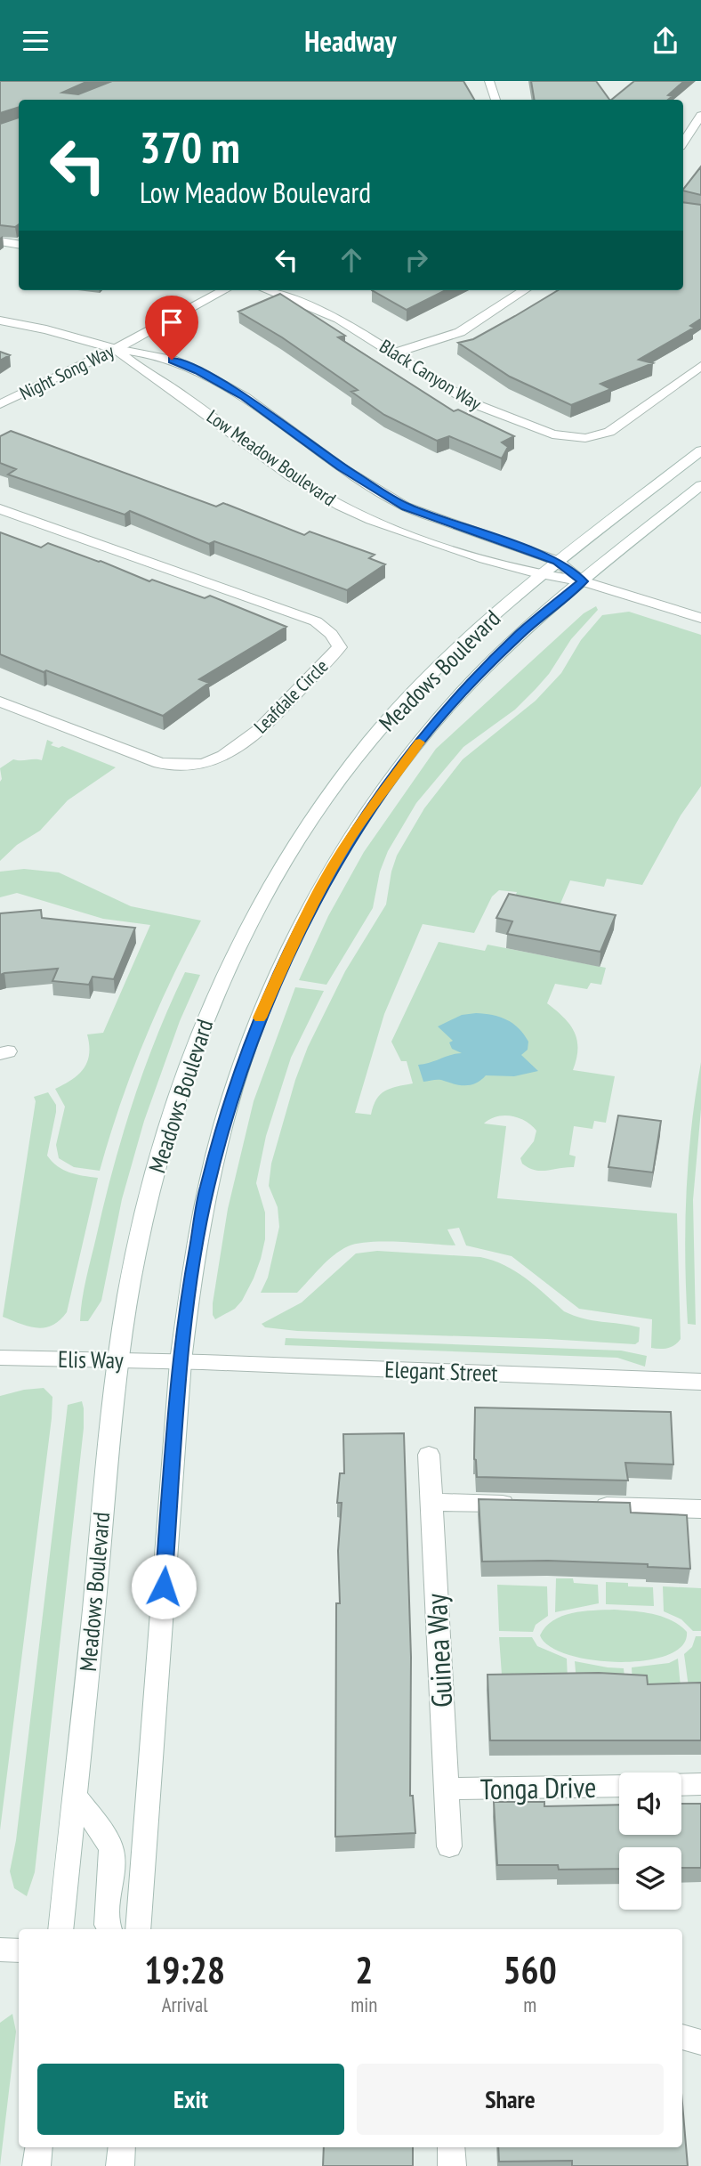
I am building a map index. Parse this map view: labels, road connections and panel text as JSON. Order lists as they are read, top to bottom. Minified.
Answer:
{"streets":{"street":["Night Song Way","Black Canyon Way","Low Meadow Boulevard","Meadows Boulevard","Leafdale Circle","Elis Way","Elegant Street","Guinea Way","Tonga Drive"]},"crossings":[["Night Song Way","Low Meadow Boulevard"],["Low Meadow Boulevard","Meadows Boulevard"],["Meadows Boulevard","Elis Way"],["Meadows Boulevard","Elegant Street"],["Elis Way","Elegant Street"],["Guinea Way","Tonga Drive"]],"page":{"header":"Headway","turn":["370 m","Low Meadow Boulevard"],"eta":["19:28","Arrival","2","min","560","m"],"buttons":["Exit","Share"]}}
